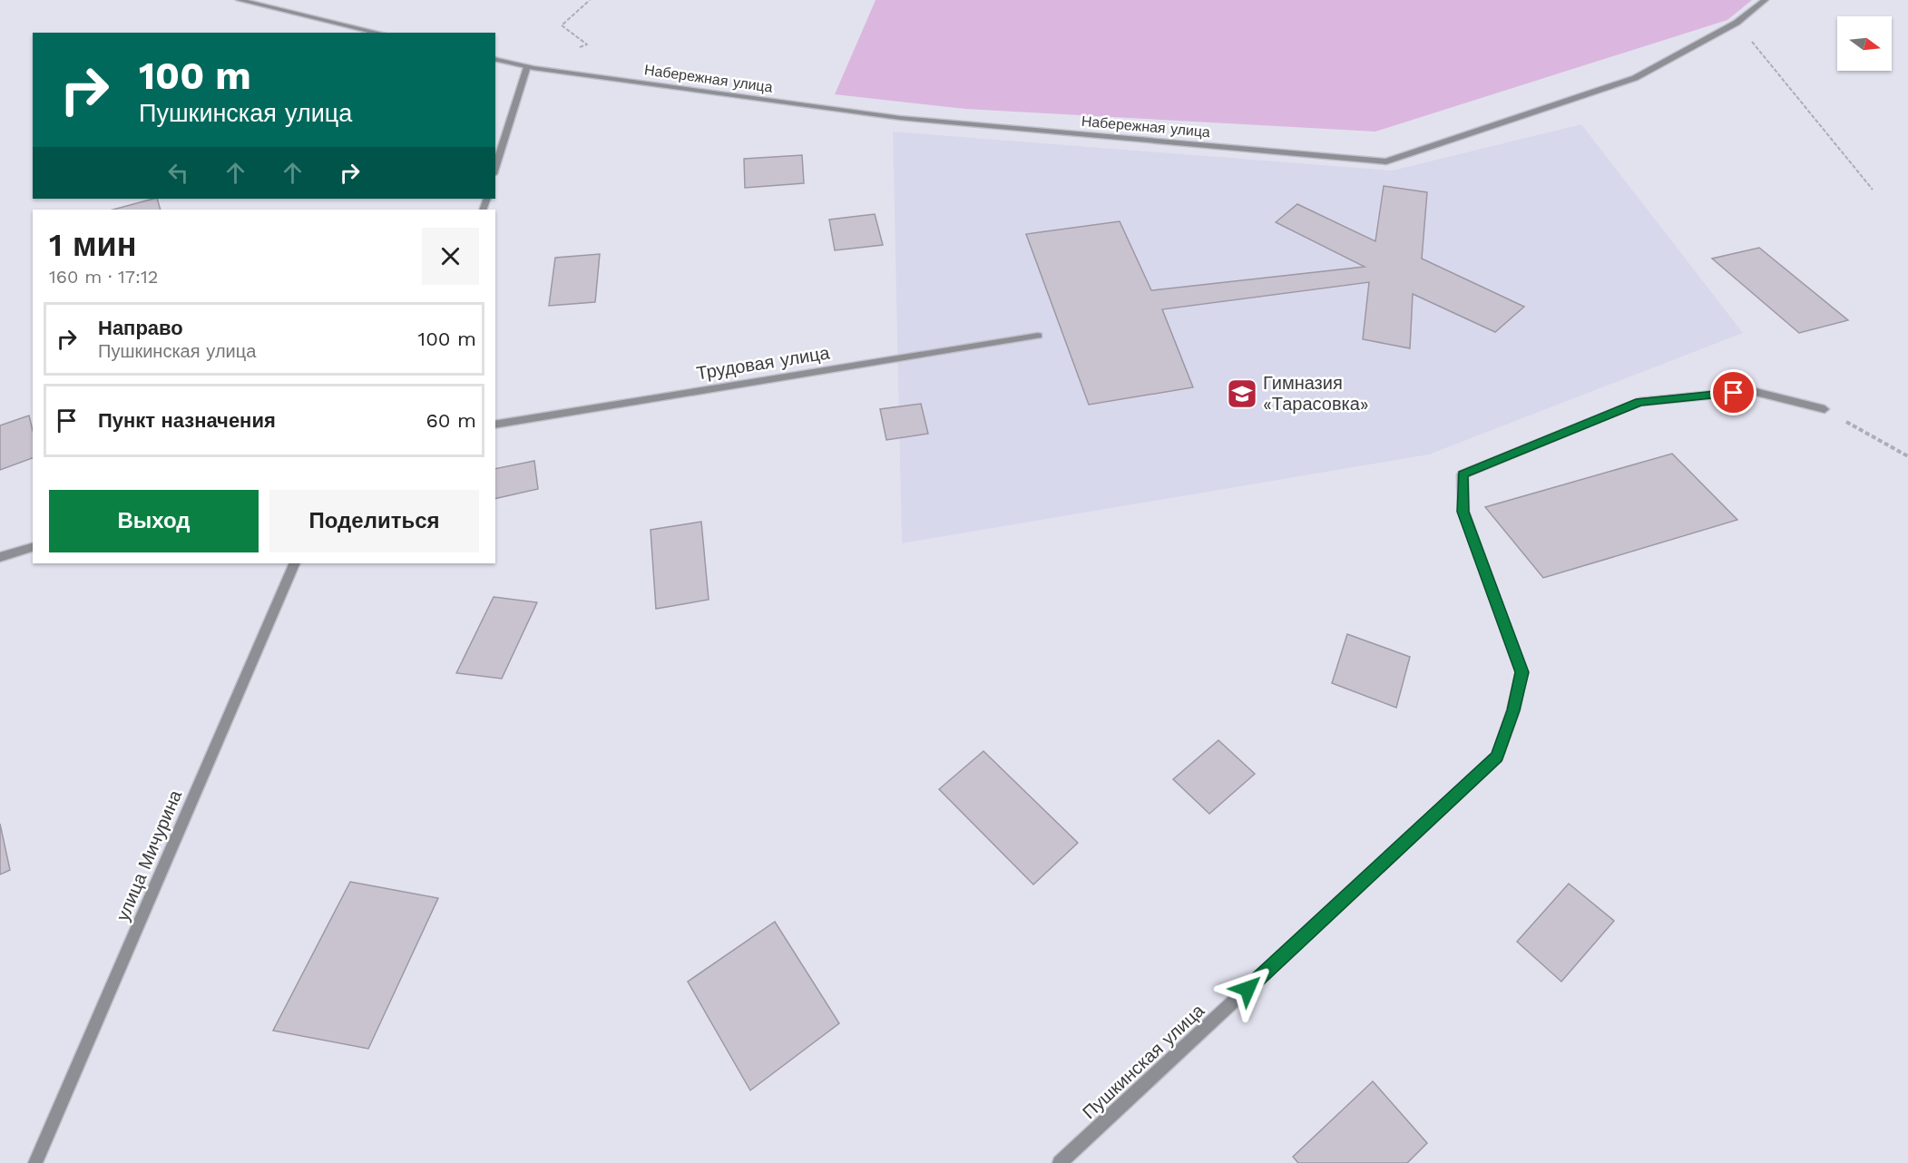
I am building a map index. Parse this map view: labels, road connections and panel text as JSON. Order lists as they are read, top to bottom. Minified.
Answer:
{"streets":{"street":["Набережная улица","Трудовая улица","улица Мичурина","Пушкинская улица"]},"places":{"school or university":["Гимназия «Тарасовка»"]},"north":"right","page":{"turn":["100 m","Пушкинская улица"],"heading":["1 мин","160 m · 17:12"],"list":[{"name":"Направо","note":"Пушкинская улица","value":"100 m"},{"name":"Пункт назначения","value":"60 m"}],"buttons":["Выход","Поделиться"]}}
